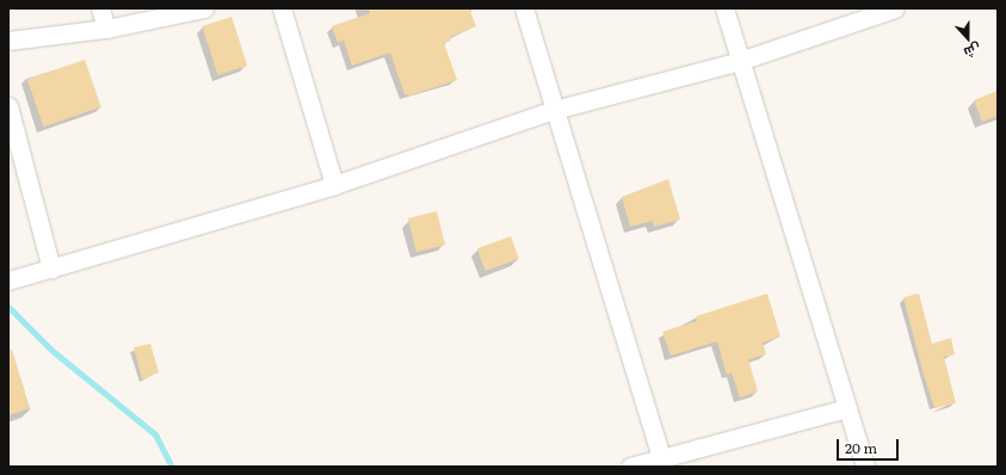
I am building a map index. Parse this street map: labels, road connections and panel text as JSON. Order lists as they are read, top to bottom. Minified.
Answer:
{"scale_bar":"20 m","north":"bottom"}
